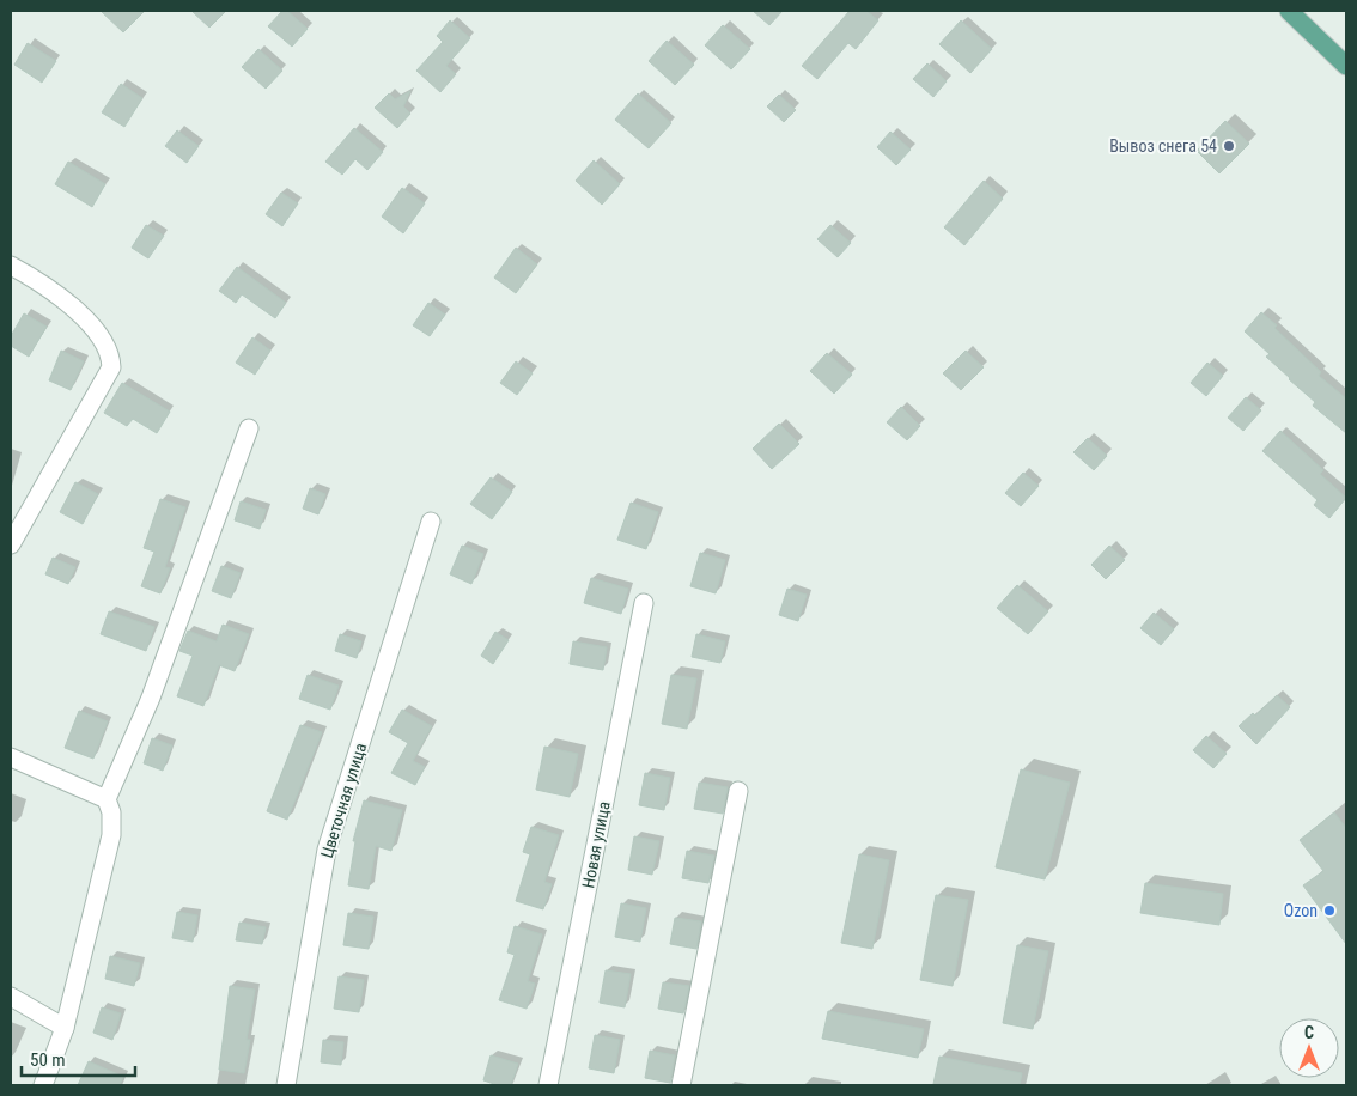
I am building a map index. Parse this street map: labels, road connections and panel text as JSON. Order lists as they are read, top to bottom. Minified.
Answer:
{"streets":{"street":["Цветочная улица","Новая улица"]},"places":["Вывоз снега 54","Ozon"],"scale_bar":"50 m","north":"top"}
